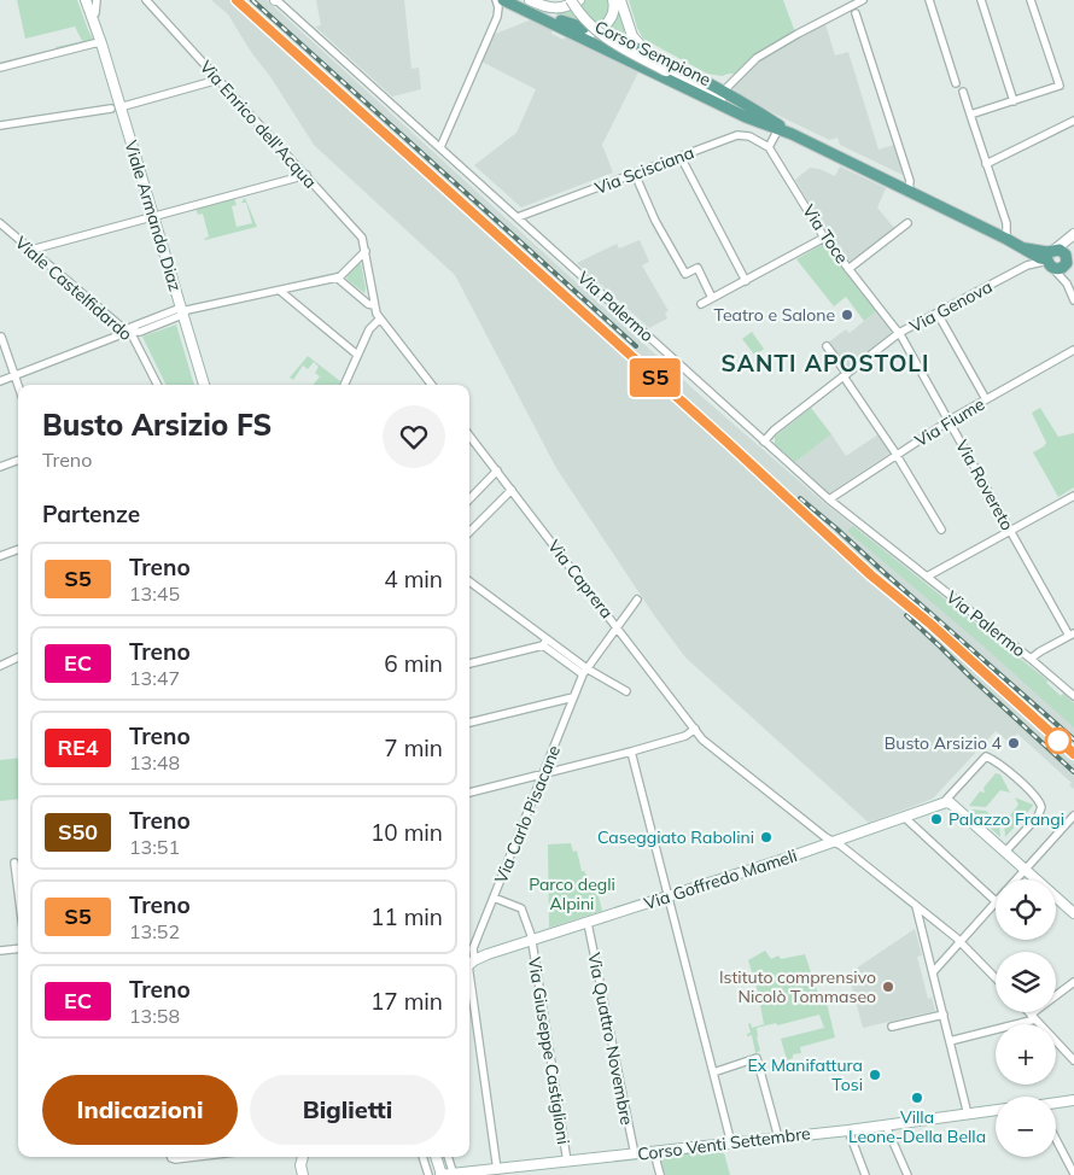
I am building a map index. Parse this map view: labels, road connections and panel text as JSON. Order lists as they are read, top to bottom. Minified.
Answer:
{"streets":{"main road":["Corso Sempione"],"street":["Via Enrico dell'Acqua","Via Scisciana","Viale Armando Diaz","Via Toce","Viale Castelfidardo","Via Palermo","Via Genova","Via Fiume","Via Rovereto","Via Caprera","Via Carlo Pisacane","Via Goffredo Mameli","Via Quattro Novembre","Via Giuseppe Castiglioni","Corso Venti Settembre"]},"crossings":[["Corso Sempione","Via Genova"],["Via Scisciana","Via Toce"],["Via Scisciana","Via Palermo"],["Via Toce","Via Genova"],["Via Toce","Via Rovereto"],["Via Palermo","Via Genova"],["Via Palermo","Via Fiume"],["Via Genova","Via Rovereto"],["Via Fiume","Via Rovereto"],["Via Caprera","Via Carlo Pisacane"],["Via Caprera","Via Goffredo Mameli"],["Via Carlo Pisacane","Via Goffredo Mameli"],["Via Carlo Pisacane","Via Giuseppe Castiglioni"],["Via Carlo Pisacane","Corso Venti Settembre"],["Via Goffredo Mameli","Via Quattro Novembre"],["Via Goffredo Mameli","Via Giuseppe Castiglioni"],["Via Quattro Novembre","Corso Venti Settembre"],["Via Giuseppe Castiglioni","Corso Venti Settembre"]],"districts":["SANTI APOSTOLI"],"parks":["Parco degli Alpini"],"places":["Teatro e Salone","Busto Arsizio 4","Palazzo Frangi","Caseggiato Rabolini","Istituto comprensivo Nicolò Tommaseo","Ex Manifattura Tosi","Villa Leone-Della Bella"],"page":{"on_map":"S5","heading":[["Busto Arsizio FS","Treno"],"Partenze"],"list":[{"mark":"S5","name":"Treno","note":"13:45","value":"4 min"},{"mark":"EC","name":"Treno","note":"13:47","value":"6 min"},{"mark":"RE4","name":"Treno","note":"13:48","value":"7 min"},{"mark":"S50","name":"Treno","note":"13:51","value":"10 min"},{"mark":"S5","name":"Treno","note":"13:52","value":"11 min"},{"mark":"EC","name":"Treno","note":"13:58","value":"17 min"}],"map_buttons":["+","−"],"buttons":["Indicazioni","Biglietti"]}}
